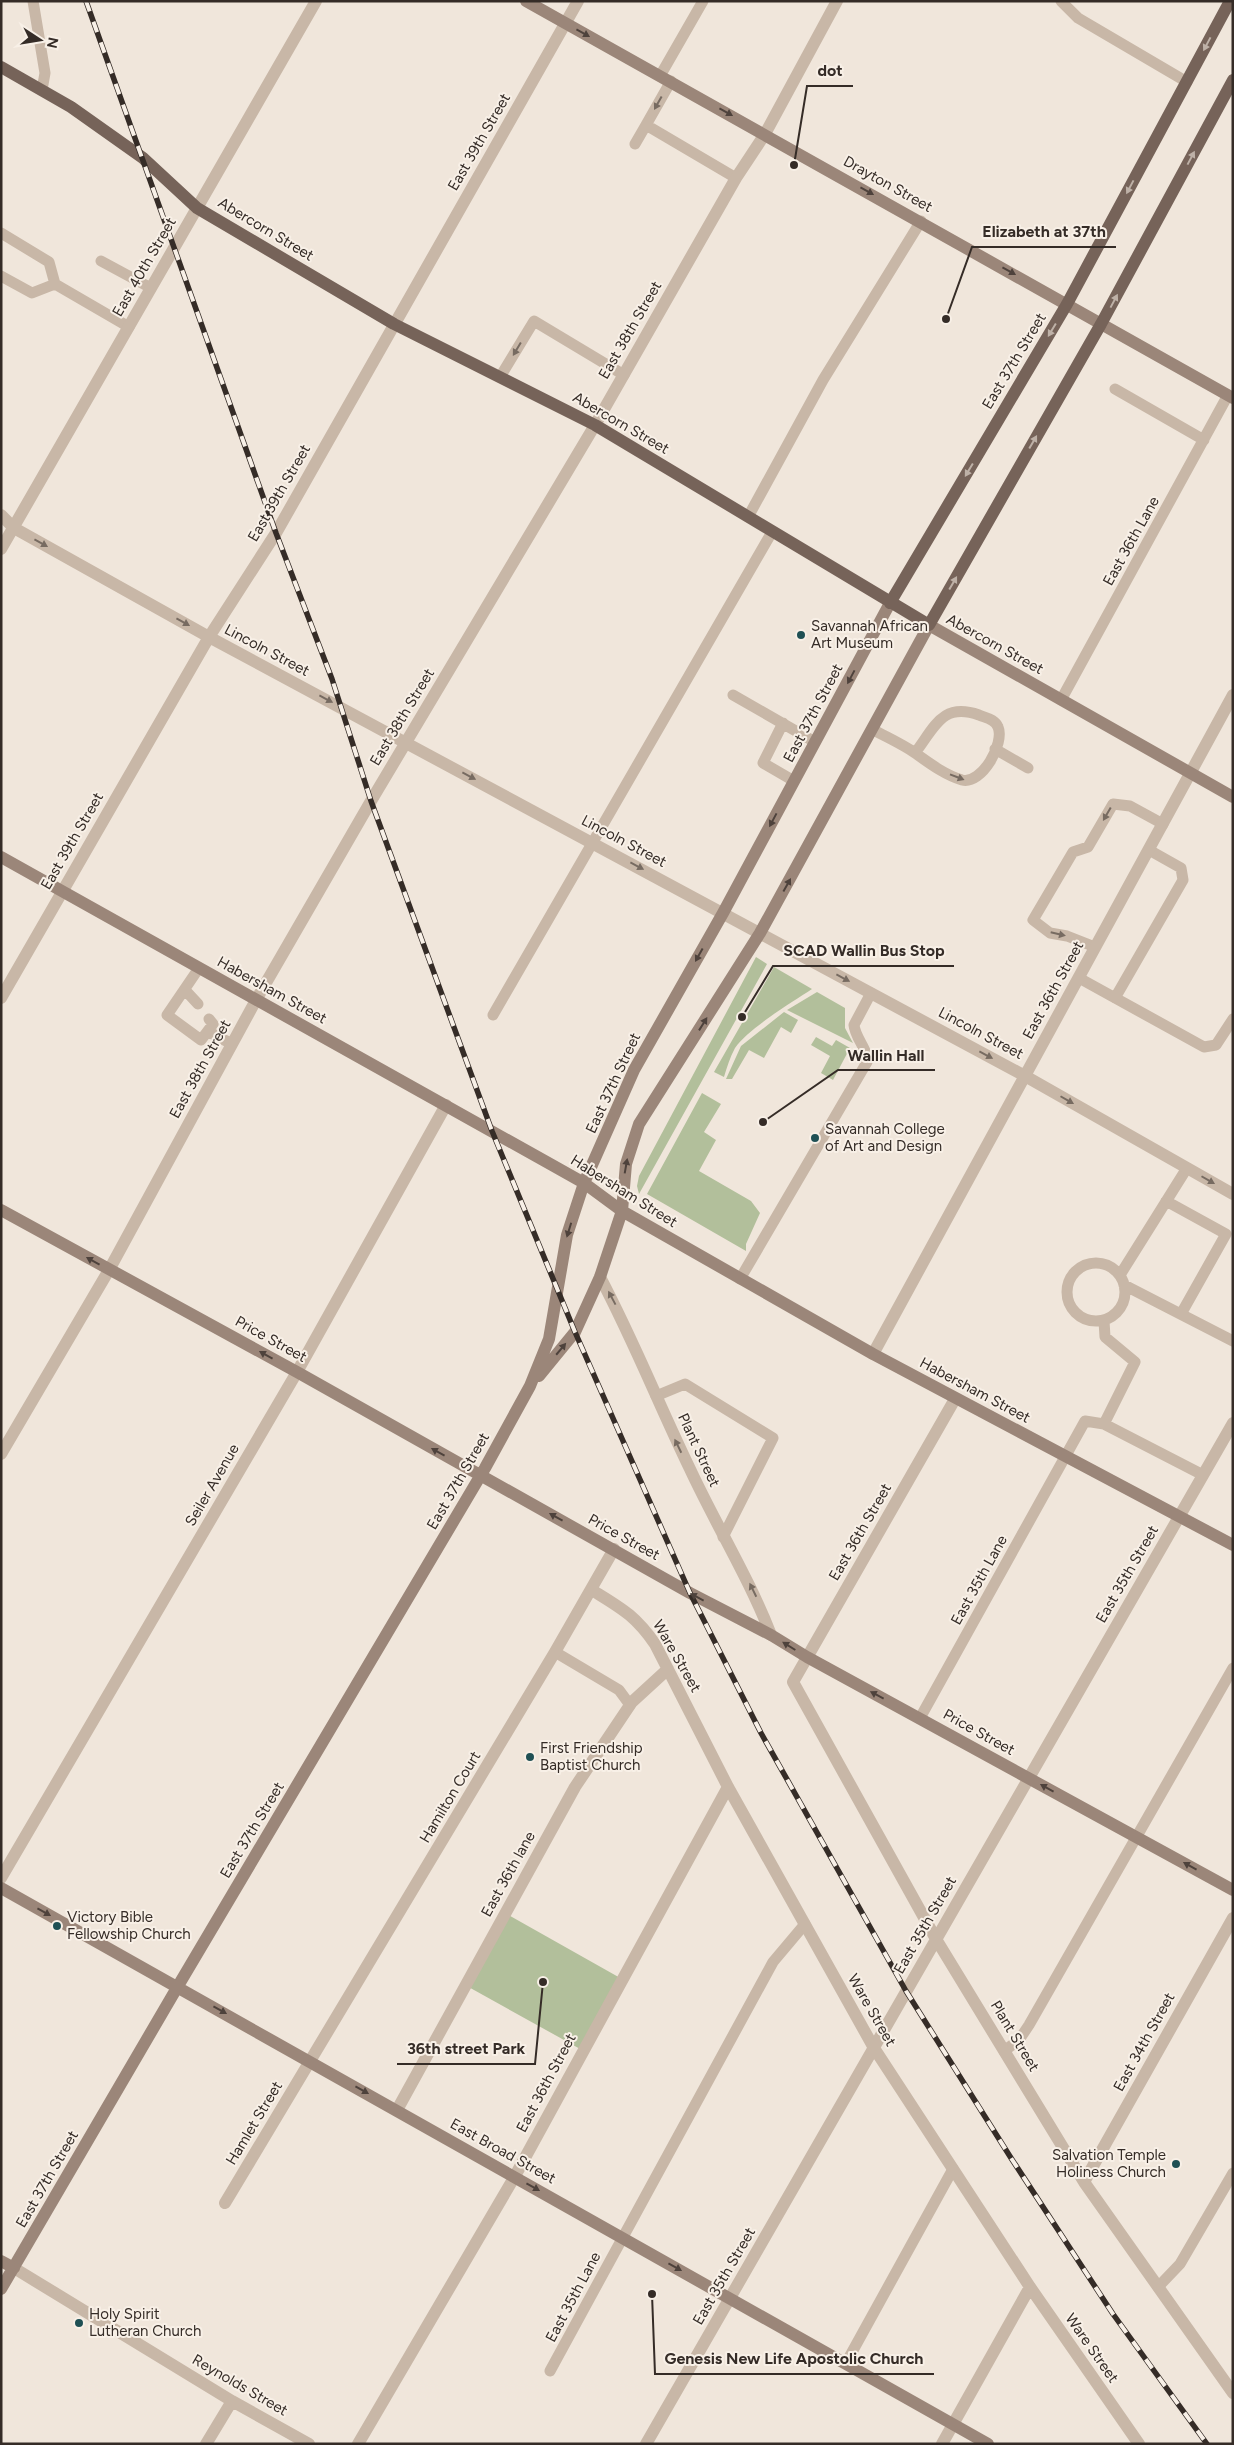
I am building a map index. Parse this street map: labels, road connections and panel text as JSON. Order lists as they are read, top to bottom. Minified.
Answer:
{"streets":{"main road":["Drayton Street","Abercorn Street","East 37th Street","Habersham Street","Price Street","East Broad Street","Reynolds Street"],"street":["East 39th Street","East 40th Street","East 38th Street","Lincoln Street","East 36th Street","Plant Street","Seiler Avenue","East 35th Street","Ware Street","Hamilton Court","East 36th lane","East 34th Street","Hamlet Street"],"lane":["East 36th Lane","East 35th Lane"]},"crossings":[["East 39th Street","Drayton Street"],["East 39th Street","Abercorn Street"],["East 39th Street","Lincoln Street"],["East 39th Street","Habersham Street"],["Drayton Street","East 38th Street"],["Drayton Street","East 37th Street"],["Drayton Street","East 36th Lane"],["Abercorn Street","East 40th Street"],["Abercorn Street","East 38th Street"],["Abercorn Street","East 37th Street"],["Abercorn Street","East 36th Lane"],["Abercorn Street","East 36th Street"],["East 40th Street","Lincoln Street"],["East 38th Street","Lincoln Street"],["East 38th Street","Habersham Street"],["East 38th Street","Price Street"],["East 37th Street","Lincoln Street"],["East 37th Street","Habersham Street"],["East 37th Street","Price Street"],["East 37th Street","Plant Street"],["East 37th Street","East Broad Street"],["East 37th Street","Reynolds Street"],["Lincoln Street","East 36th Street"],["Habersham Street","East 36th Street"],["Habersham Street","Seiler Avenue"],["Habersham Street","East 35th Street"],["Habersham Street","East 35th Lane"],["East 36th Street","Price Street"],["East 36th Street","Plant Street"],["East 36th Street","Ware Street"],["East 36th Street","East Broad Street"],["Price Street","Plant Street"],["Price Street","Seiler Avenue"],["Price Street","East 35th Street"],["Price Street","East 35th Lane"],["Price Street","Hamilton Court"],["Plant Street","East 35th Street"],["Plant Street","East 34th Street"],["East 35th Street","Ware Street"],["East 35th Street","East Broad Street"],["East 35th Lane","Ware Street"],["East 35th Lane","East Broad Street"],["Ware Street","Hamilton Court"],["Ware Street","East 36th lane"],["Hamilton Court","Hamlet Street"],["Hamilton Court","East Broad Street"],["East 36th lane","East Broad Street"],["Hamlet Street","East Broad Street"]],"one_way":["Drayton Street","Lincoln Street","Price Street","East Broad Street"],"places":["dot","Elizabeth at 37th","Savannah African Art Museum","SCAD Wallin Bus Stop","Wallin Hall","Savannah College of Art and Design","First Friendship Baptist Church","Victory Bible Fellowship Church","36th street Park","Salvation Temple Holiness Church","Genesis New Life Apostolic Church","Holy Spirit Lutheran Church"],"north":"right"}
